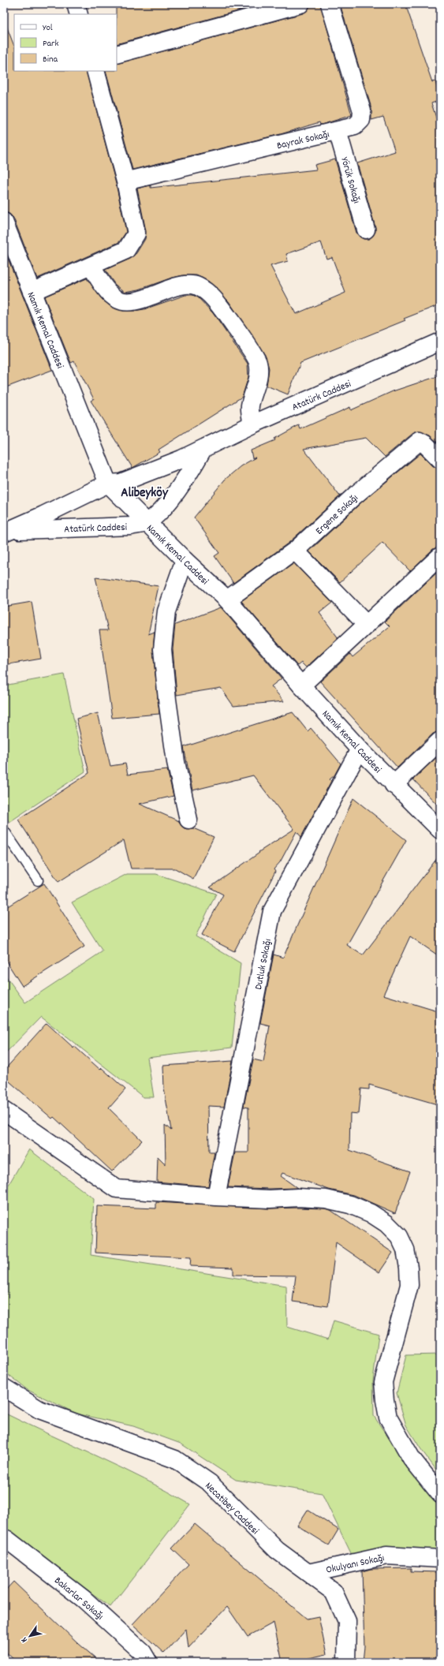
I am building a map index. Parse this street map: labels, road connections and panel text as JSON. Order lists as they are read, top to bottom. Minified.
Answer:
{"streets":{"street":["Bayrak Sokağı","Yörük Sokağı","Namık Kemal Caddesi","Atatürk Caddesi","Ergene Sokağı","Dutluk Sokağı","Necatibey Caddesi","Okulyanı Sokağı","Bakarlar Sokağı"]},"crossings":[["Bayrak Sokağı","Yörük Sokağı"],["Namık Kemal Caddesi","Atatürk Caddesi"],["Namık Kemal Caddesi","Ergene Sokağı"],["Namık Kemal Caddesi","Dutluk Sokağı"],["Necatibey Caddesi","Okulyanı Sokağı"]],"districts":["Alibeyköy"],"legend":["Yol","Park","Bina"],"north":"bottom left"}
